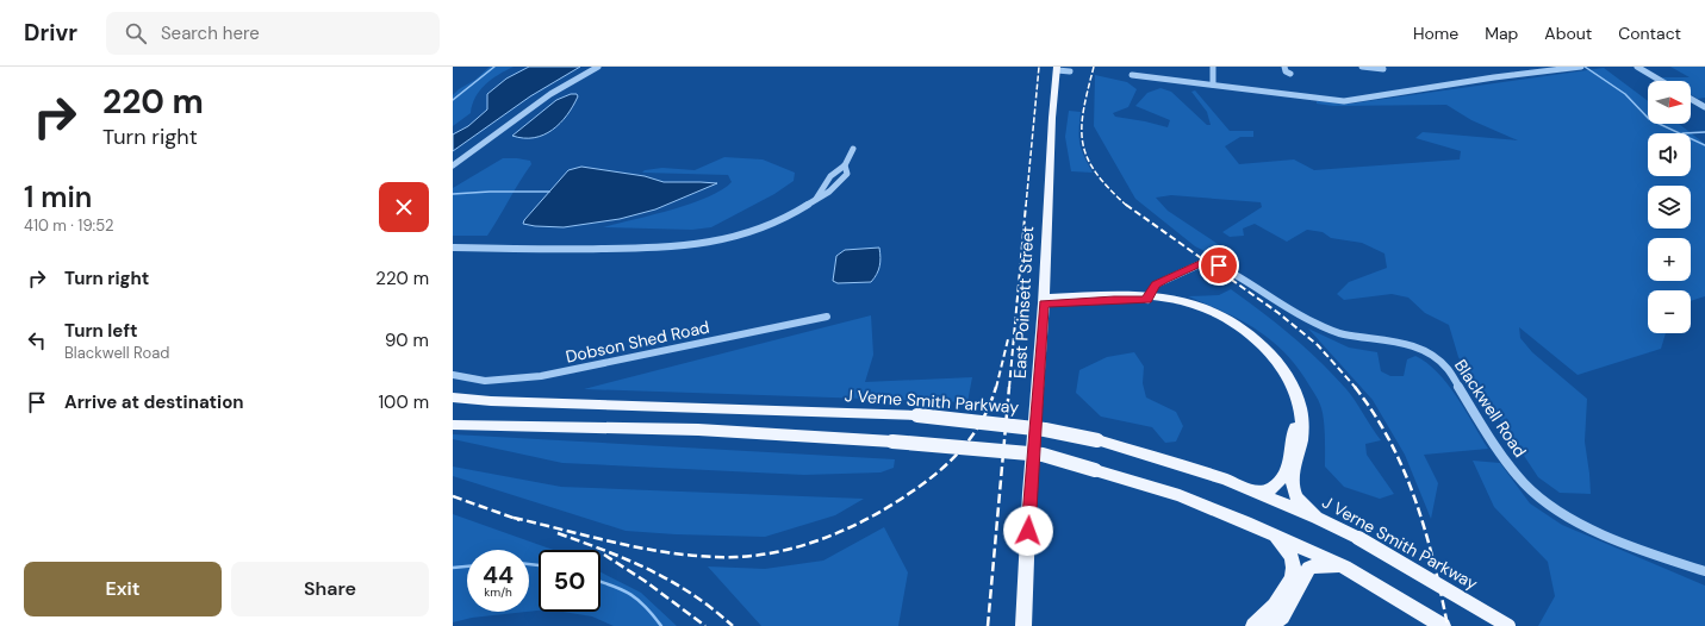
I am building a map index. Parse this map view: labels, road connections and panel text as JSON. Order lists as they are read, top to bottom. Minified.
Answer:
{"streets":{"main road":["East Poinsett Street","J Verne Smith Parkway"],"street":["Dobson Shed Road","Blackwell Road"]},"north":"right","page":{"header":"Drivr","search":"Search here","nav":["Home","Map","About","Contact"],"turn":["220 m","Turn right"],"map_buttons":["+","−"],"heading":["1 min","410 m · 19:52"],"list":[{"name":"Turn right","value":"220 m"},{"name":"Turn left","note":"Blackwell Road","value":"90 m"},{"name":"Arrive at destination","value":"100 m"}],"speed":"44 km/h","limit":"50","buttons":["Exit","Share"]}}
